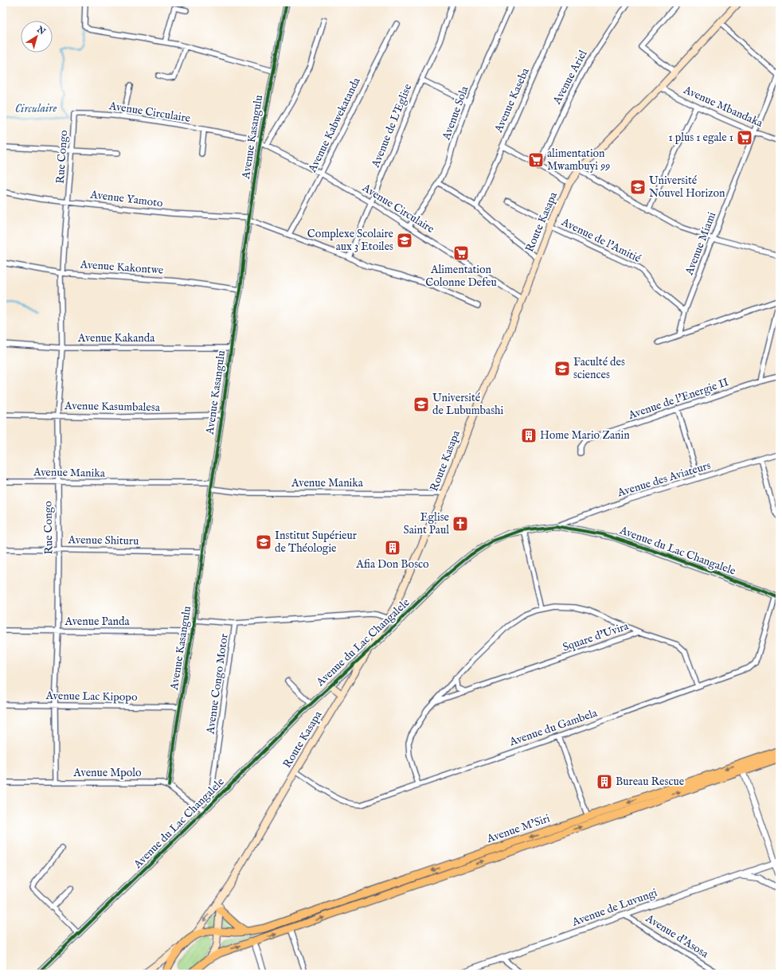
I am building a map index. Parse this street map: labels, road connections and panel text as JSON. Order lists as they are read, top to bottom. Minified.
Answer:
{"streets":{"highway":["Avenue M'Siri"],"main road":["Route Kasapa"],"street":["Avenue Ariel","Avenue Kaseba","Avenue Mbandaka","Avenue Circulaire","Avenue Sola","Avenue Kabwekatanda","Avenue de L'Eglise","Avenue Kasangulu","Rue Congo","Avenue Yamoto","Avenue de l'Amitié","Avenue Miami","Avenue Kakontwe","Avenue Kakanda","Avenue de l'Energie II","Avenue Kasumbalesa","Avenue Manika","Avenue des Aviateurs","Avenue Shituru","Avenue du Lac Changalele","Avenue Panda","Square d'Uvira","Avenue Congo Motor","Avenue Lac Kipopo","Avenue du Gambela","Avenue Mpolo","Avenue de Luvungi","Avenue d'Asosa"]},"crossings":[["Avenue Mbandaka","Route Kasapa"],["Avenue Mbandaka","Avenue Miami"],["Avenue Circulaire","Avenue Sola"],["Avenue Circulaire","Avenue Kabwekatanda"],["Avenue Circulaire","Avenue de L'Eglise"],["Avenue Circulaire","Avenue Kasangulu"],["Avenue Circulaire","Rue Congo"],["Avenue Circulaire","Route Kasapa"],["Avenue Kabwekatanda","Avenue Yamoto"],["Avenue de L'Eglise","Avenue Yamoto"],["Avenue Kasangulu","Avenue Yamoto"],["Avenue Kasangulu","Avenue Kakontwe"],["Avenue Kasangulu","Avenue Kakanda"],["Avenue Kasangulu","Avenue Kasumbalesa"],["Avenue Kasangulu","Avenue Manika"],["Avenue Kasangulu","Avenue Shituru"],["Avenue Kasangulu","Avenue Panda"],["Avenue Kasangulu","Avenue Lac Kipopo"],["Avenue Kasangulu","Avenue Mpolo"],["Rue Congo","Avenue Yamoto"],["Rue Congo","Avenue Kakontwe"],["Rue Congo","Avenue Kakanda"],["Rue Congo","Avenue Kasumbalesa"],["Rue Congo","Avenue Manika"],["Rue Congo","Avenue Shituru"],["Rue Congo","Avenue Panda"],["Rue Congo","Avenue Lac Kipopo"],["Rue Congo","Avenue Mpolo"],["Route Kasapa","Avenue de l'Amitié"],["Route Kasapa","Avenue Manika"],["Route Kasapa","Avenue du Lac Changalele"],["Route Kasapa","Avenue Congo Motor"],["Route Kasapa","Avenue du Gambela"],["Route Kasapa","Avenue M'Siri"],["Avenue de l'Amitié","Avenue Miami"],["Avenue des Aviateurs","Avenue du Lac Changalele"],["Avenue du Lac Changalele","Avenue Congo Motor"],["Avenue du Lac Changalele","Avenue du Gambela"],["Avenue du Lac Changalele","Avenue Mpolo"],["Avenue de Luvungi","Avenue d'Asosa"]],"water":["Circulaire"],"places":{"supermarket":["1 plus 1 egale 1","alimentation Mwambuyi 99","Alimentation Colonne Defeu"],"school or university":["Université Nouvel Horizon","Complexe Scolaire aux 3 Etoiles","Faculté des sciences","Université de Lubumbashi","Institut Supérieur de Théologie"],"building":["Home Mario Zanin","Afia Don Bosco","Bureau Rescue"],"church":["Eglise Saint Paul"]},"north":"top right"}
